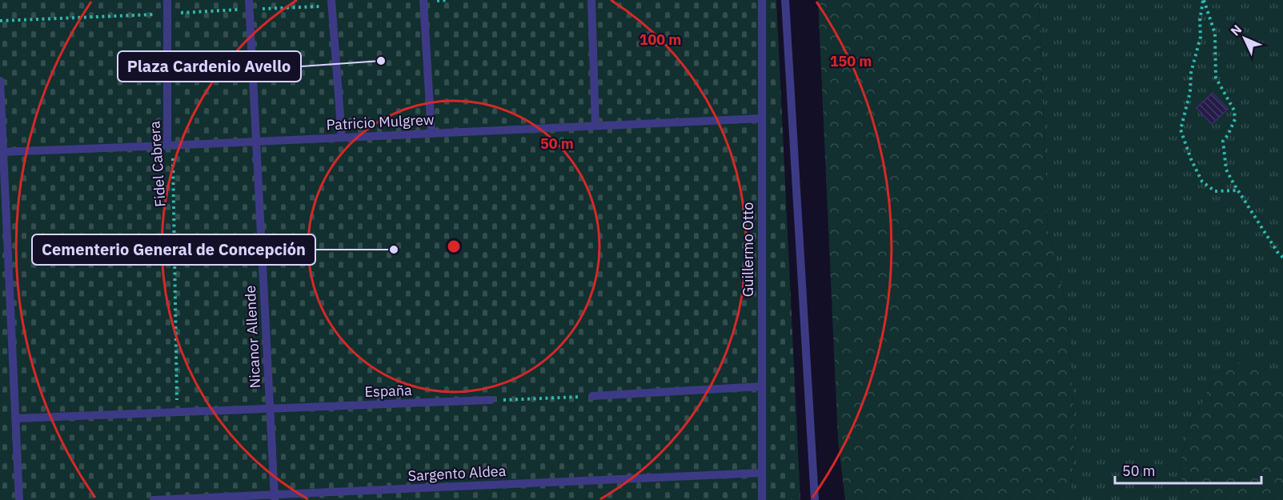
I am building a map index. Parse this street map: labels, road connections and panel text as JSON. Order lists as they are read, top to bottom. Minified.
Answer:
{"streets":{"lane":["Patricio Mulgrew","Fidel Cabrera","Guillermo Otto","Nicanor Allende","España","Sargento Aldea"]},"crossings":[["Patricio Mulgrew","Fidel Cabrera"],["Patricio Mulgrew","Guillermo Otto"],["Patricio Mulgrew","Nicanor Allende"],["Fidel Cabrera","España"],["Guillermo Otto","Sargento Aldea"],["Nicanor Allende","España"],["Nicanor Allende","Sargento Aldea"]],"places":["Plaza Cardenio Avello","Cementerio General de Concepción"],"scale_bar":"50 m","north":"top left","rings":["100 m","150 m","50 m"]}
